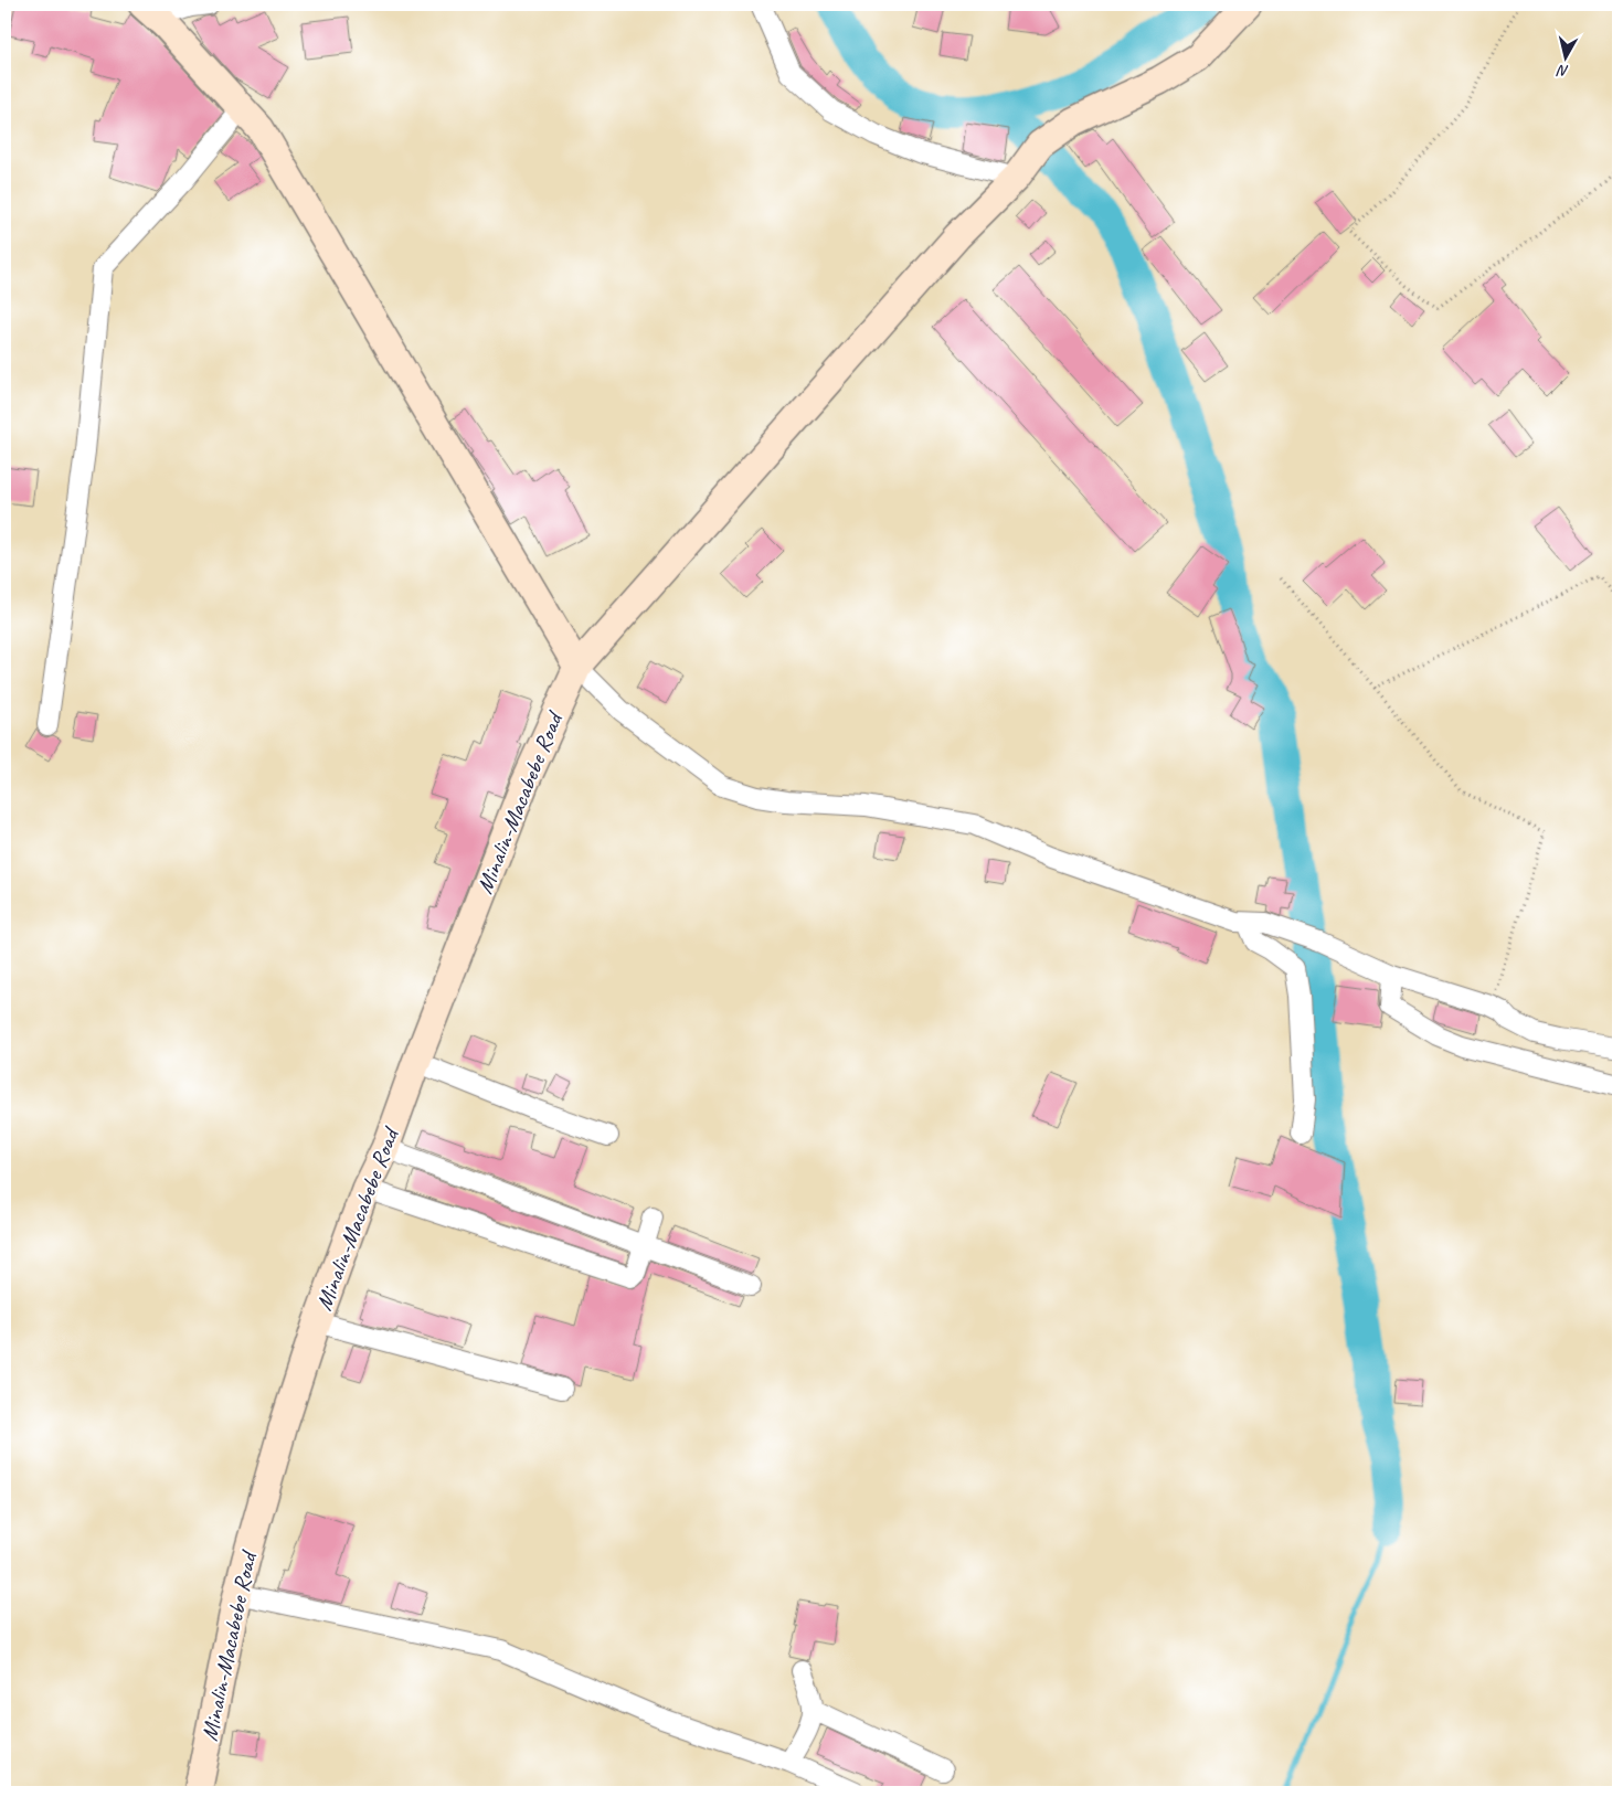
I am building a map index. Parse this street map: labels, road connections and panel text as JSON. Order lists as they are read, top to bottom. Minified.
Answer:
{"streets":{"main road":["Minalin-Macabebe Road"]},"north":"bottom"}
